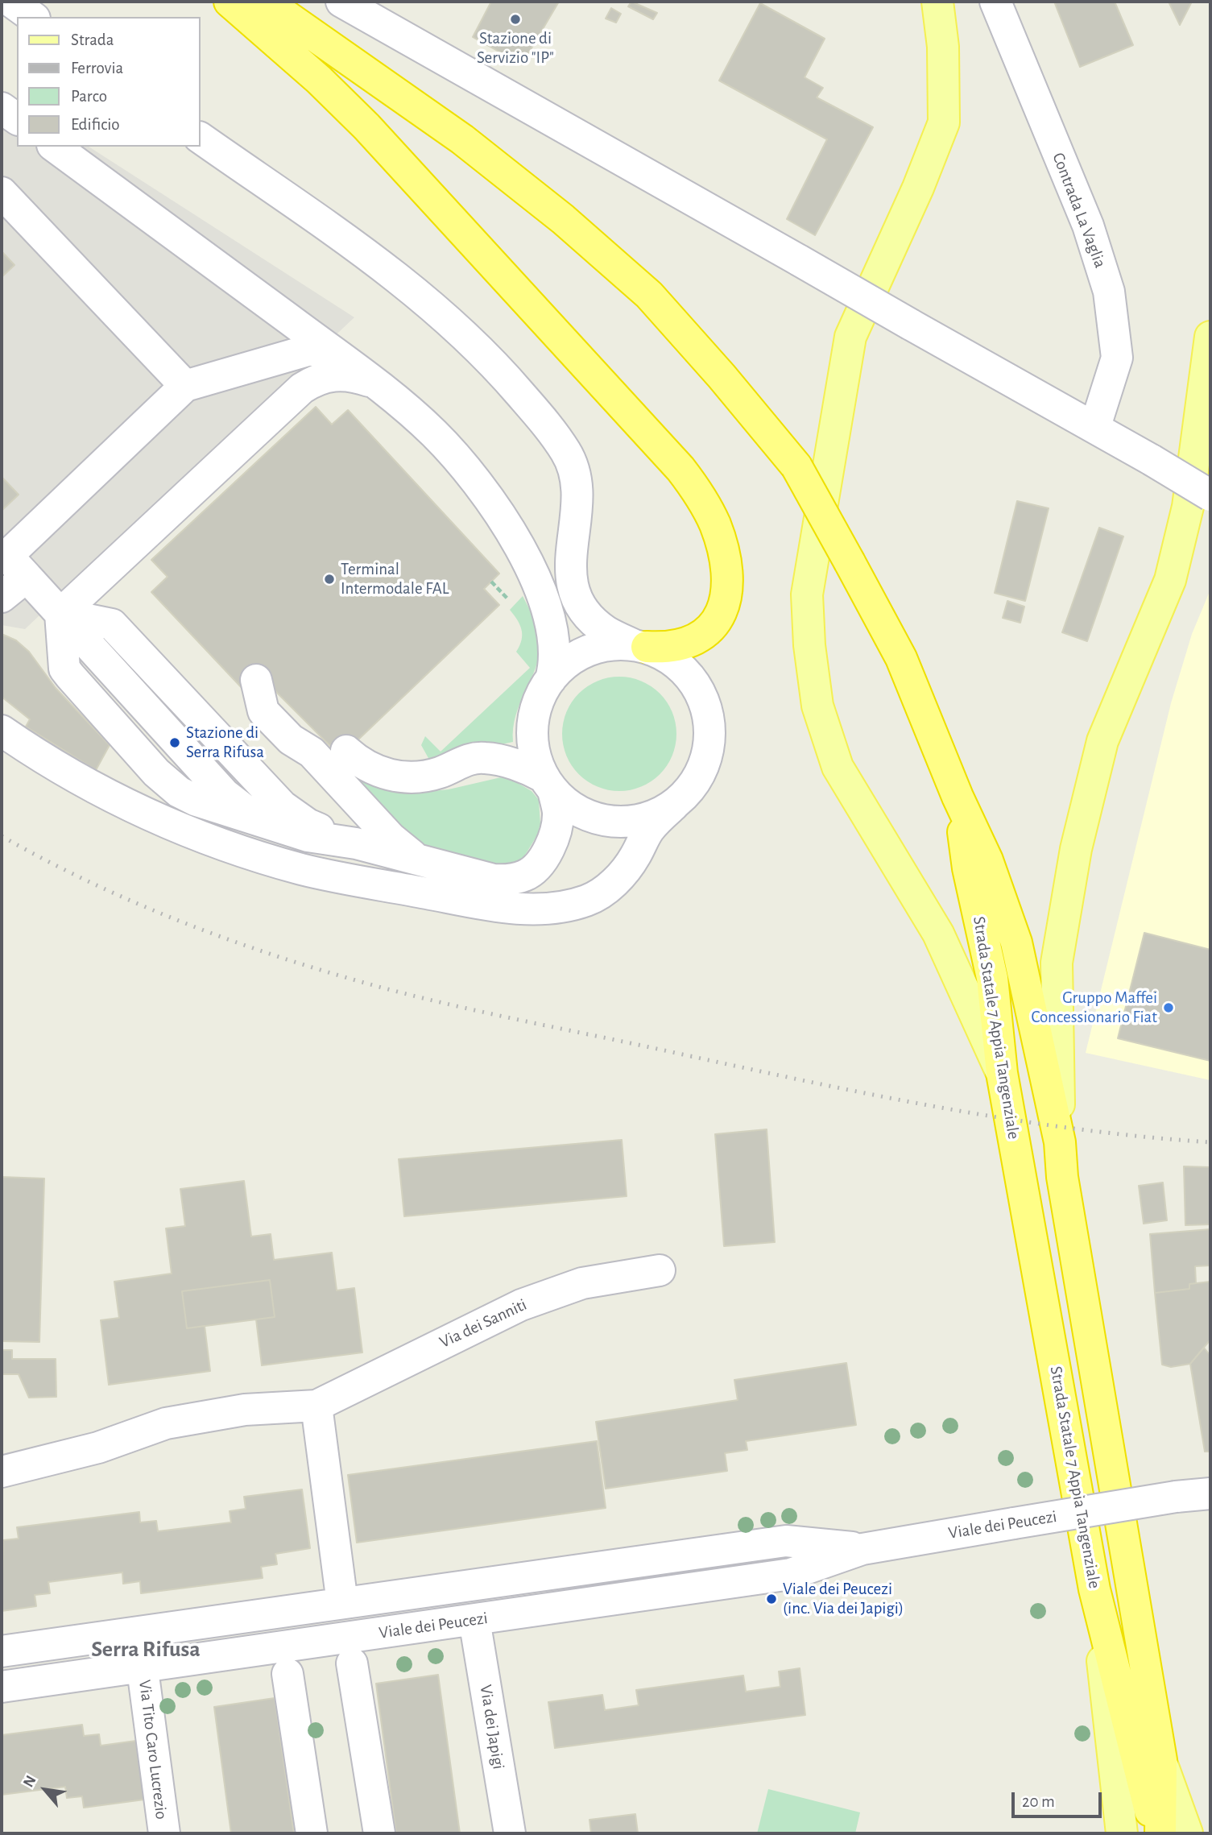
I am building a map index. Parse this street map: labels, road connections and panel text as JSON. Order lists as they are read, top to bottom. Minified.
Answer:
{"streets":{"highway":["Strada Statale 7 Appia Tangenziale"],"street":["Contrada La Vaglia","Via dei Sanniti","Viale dei Peucezi","Via dei Japigi","Via Tito Caro Lucrezio"]},"crossings":[["Viale dei Peucezi","Via dei Japigi"],["Viale dei Peucezi","Via Tito Caro Lucrezio"]],"districts":["Serra Rifusa"],"places":["Stazione di Servizio \"IP\"","Terminal Intermodale FAL","Stazione di Serra Rifusa","Gruppo Maffei Concessionario Fiat","Viale dei Peucezi (inc. Via dei Japigi)"],"legend":["Strada","Ferrovia","Parco","Edificio"],"scale_bar":"20 m","north":"top left"}
